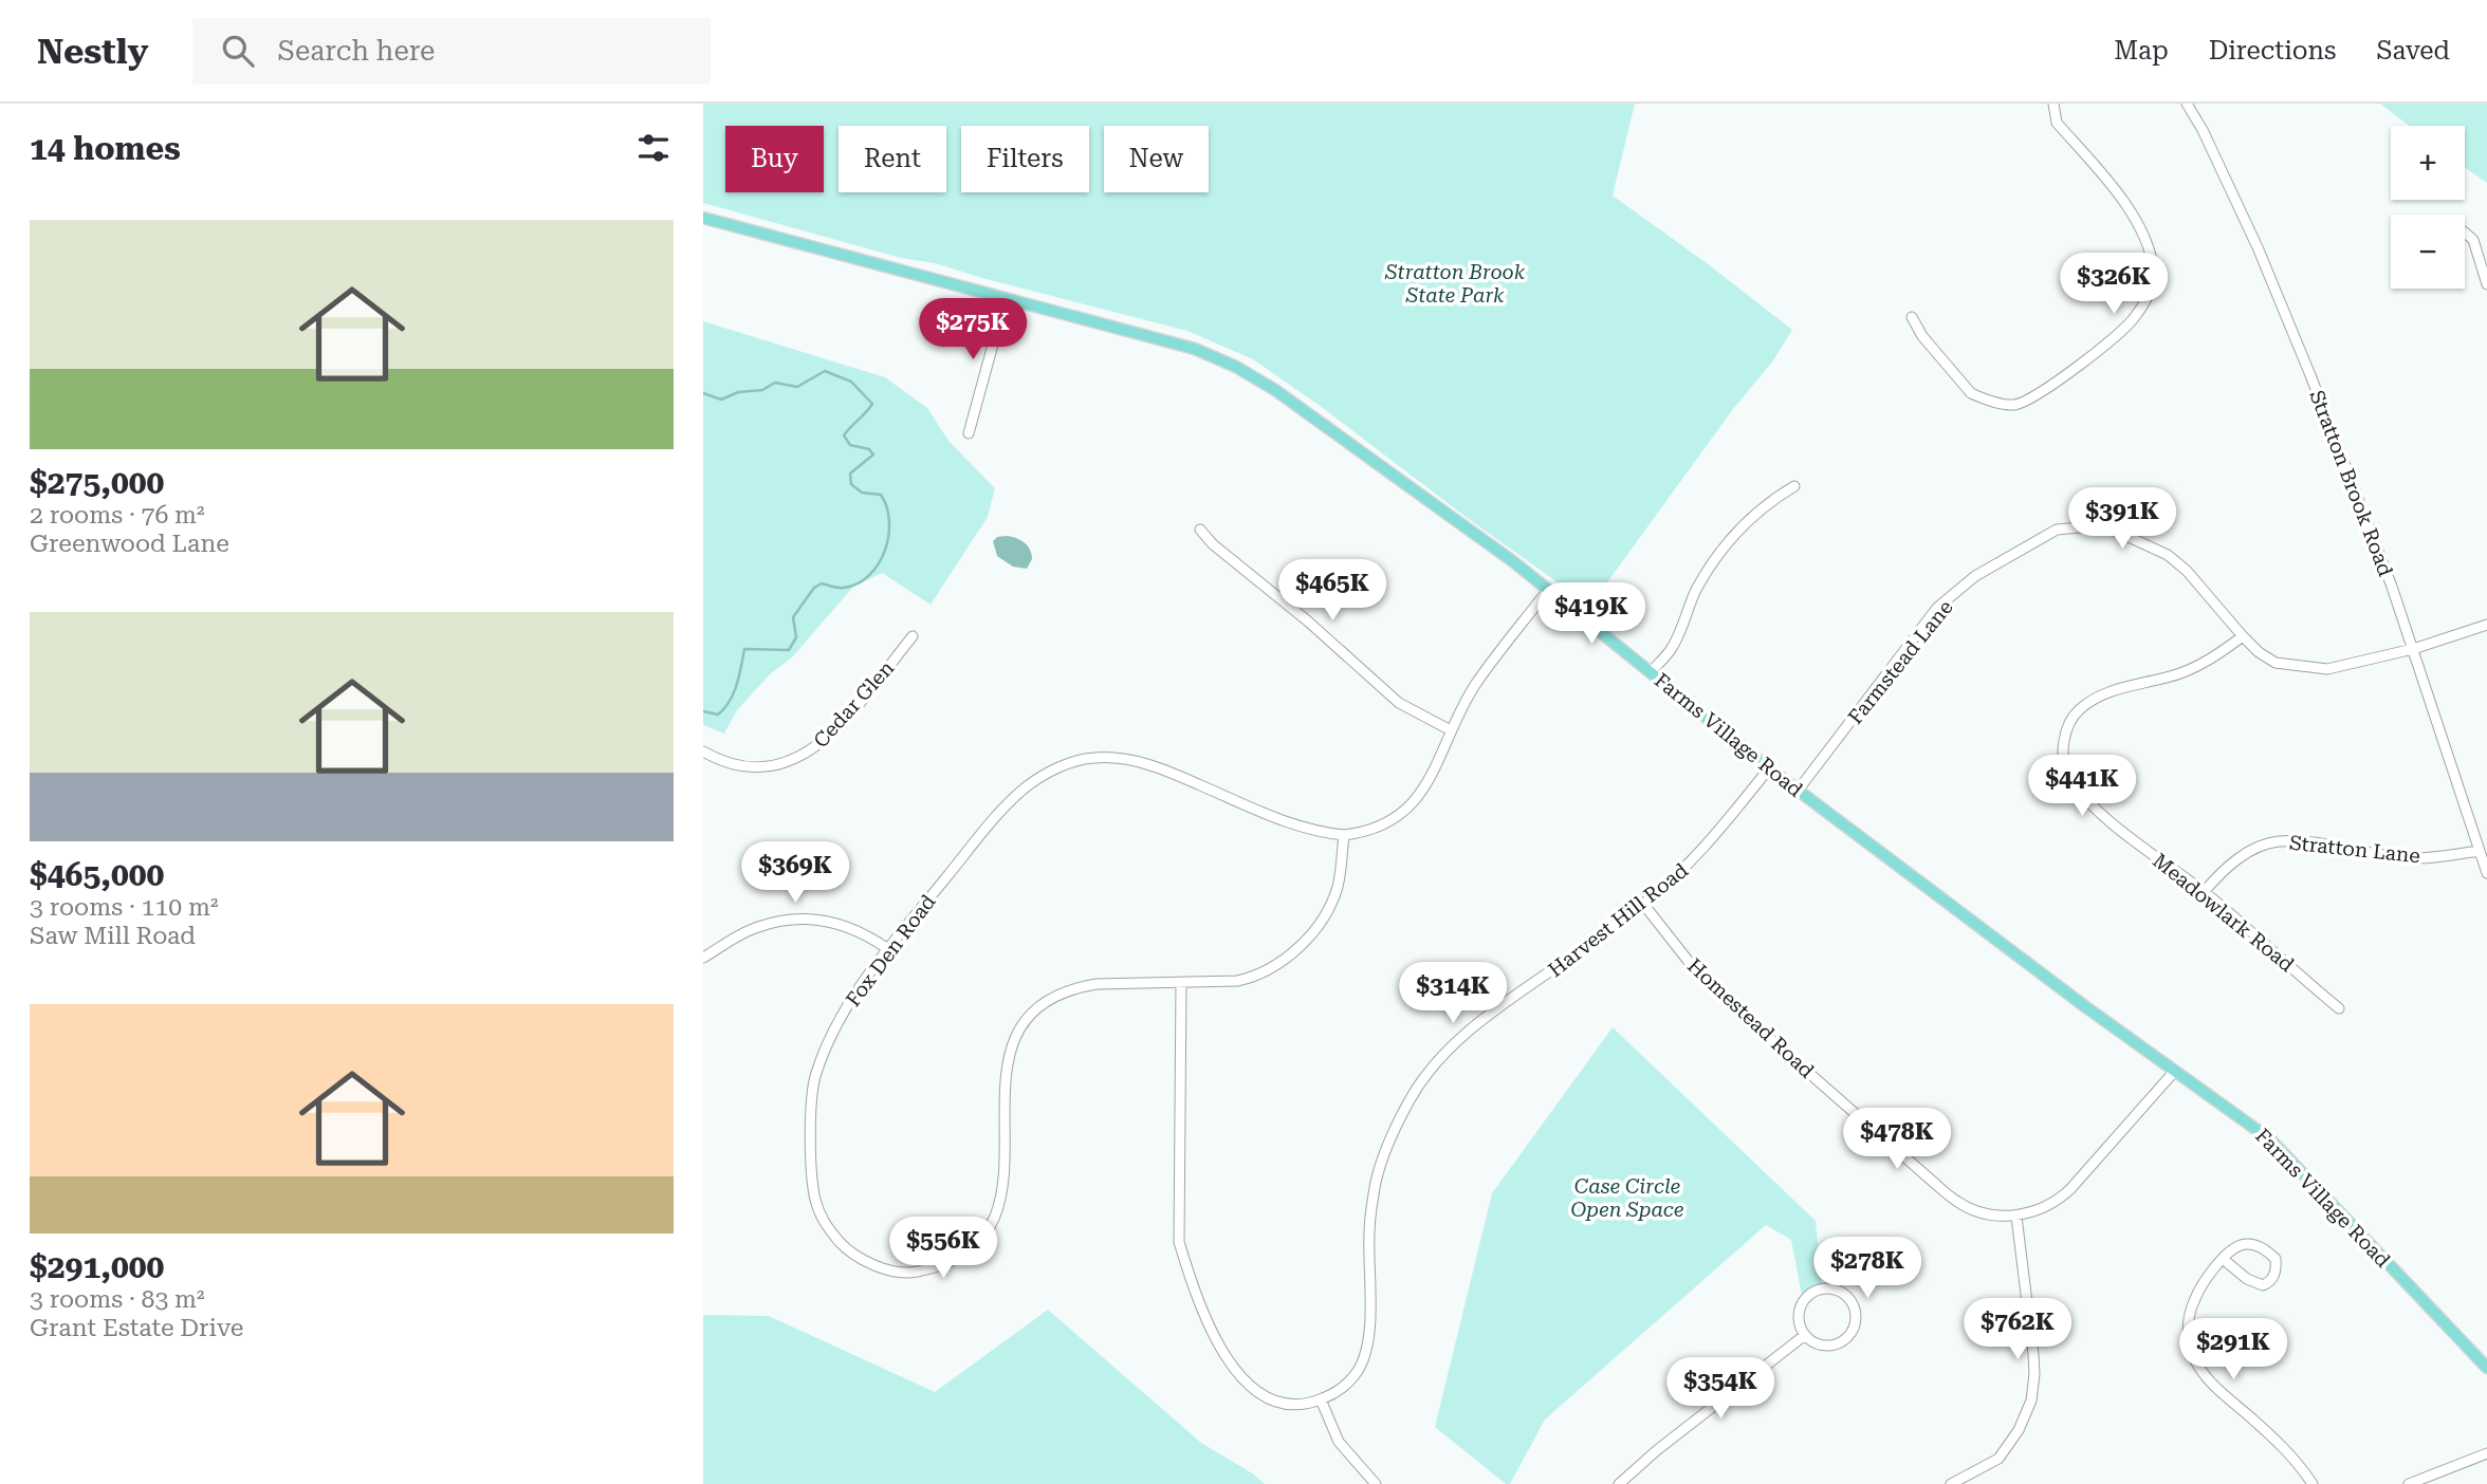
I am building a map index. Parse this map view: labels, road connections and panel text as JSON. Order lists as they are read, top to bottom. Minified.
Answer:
{"streets":{"main road":["Farms Village Road"],"street":["Stratton Brook Road","Farmstead Lane","Cedar Glen","Stratton Lane","Meadowlark Road","Harvest Hill Road","Fox Den Road","Homestead Road"]},"crossings":[["Stratton Brook Road","Farmstead Lane"],["Stratton Brook Road","Stratton Lane"],["Farmstead Lane","Farms Village Road"],["Farmstead Lane","Meadowlark Road"],["Farms Village Road","Harvest Hill Road"],["Farms Village Road","Fox Den Road"],["Farms Village Road","Homestead Road"],["Stratton Lane","Meadowlark Road"],["Harvest Hill Road","Fox Den Road"],["Harvest Hill Road","Homestead Road"]],"parks":["Stratton Brook State Park","Case Circle Open Space"],"page":{"header":"Nestly","search":"Search here","nav":["Map","Directions","Saved"],"heading":"14 homes","map_buttons":["+","−"],"chip":["Buy","Rent","Filters","New"],"list":[{"name":"$275,000","note":"2 rooms · 76 m² · Greenwood Lane"},{"name":"$465,000","note":"3 rooms · 110 m² · Saw Mill Road"},{"name":"$291,000","note":"3 rooms · 83 m² · Grant Estate Drive"}],"price":["$326K","$275K","$391K","$465K","$419K","$441K","$369K","$314K","$478K","$556K","$278K","$762K","$291K","$354K"]}}
